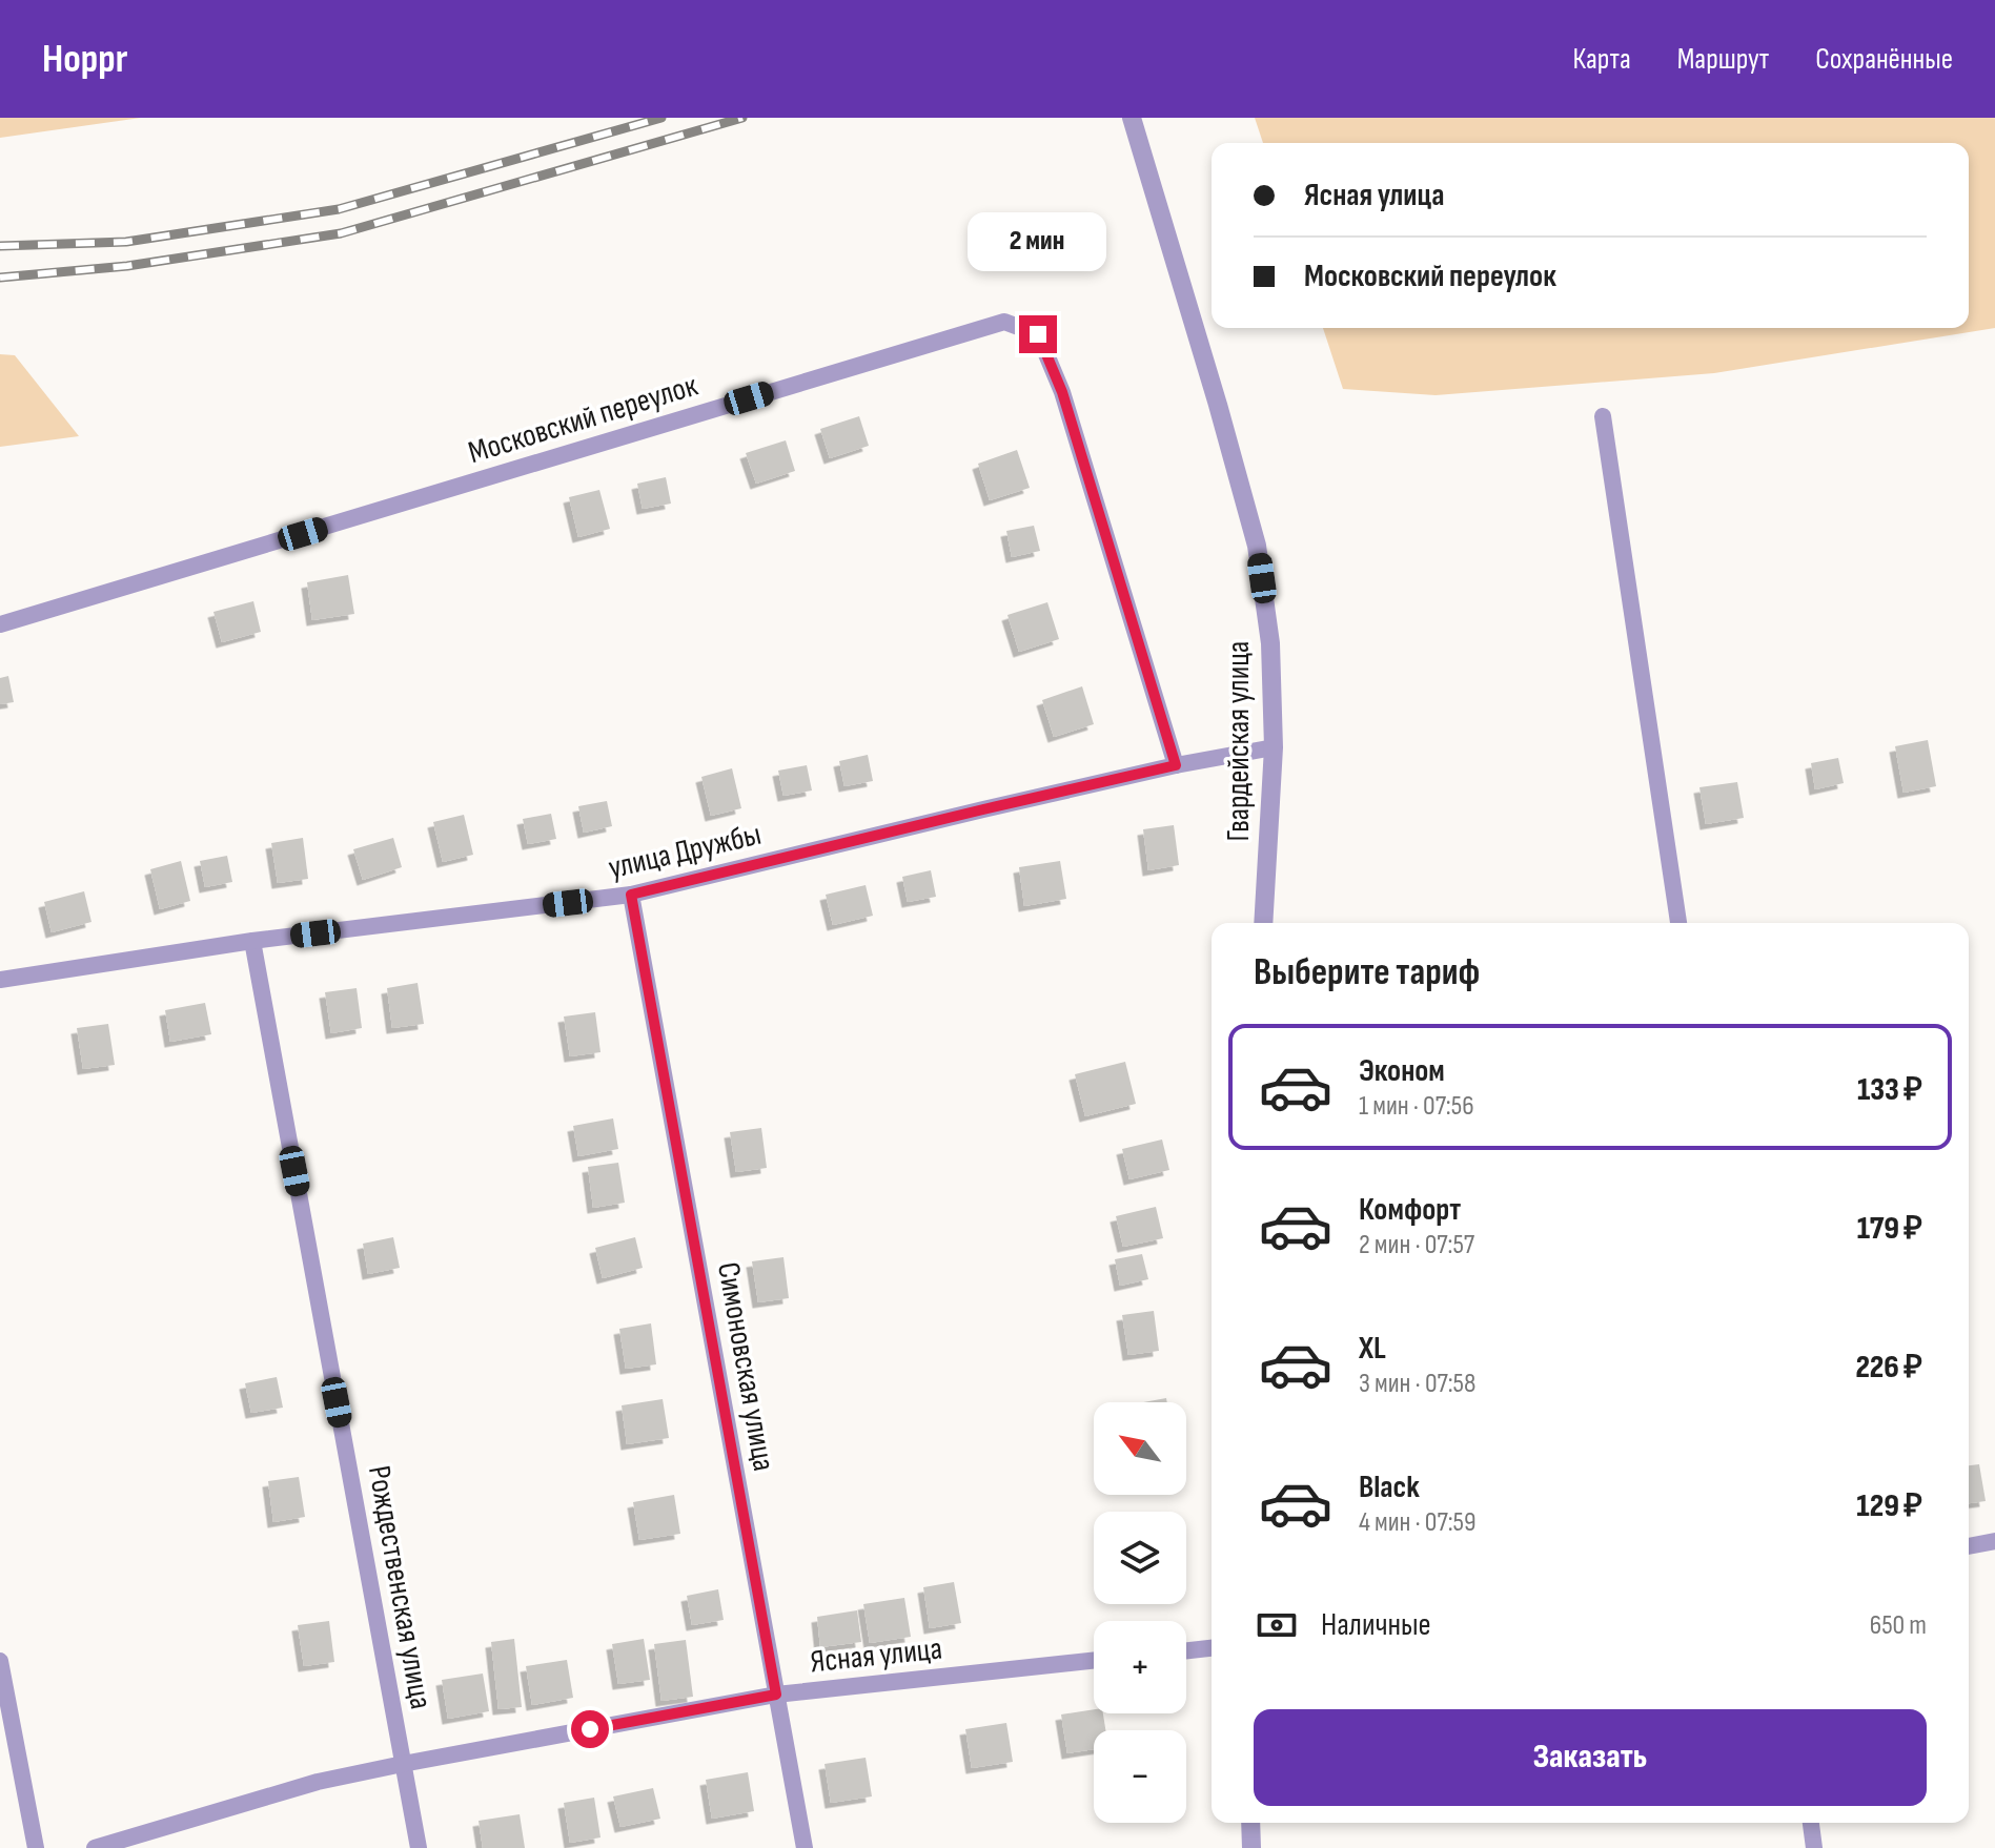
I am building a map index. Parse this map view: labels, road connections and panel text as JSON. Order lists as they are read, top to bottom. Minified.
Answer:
{"streets":{"street":["Московский переулок","Гвардейская улица","улица Дружбы","Симоновская улица","Рождественская улица","Ясная улица"]},"crossings":[["Московский переулок","улица Дружбы"],["Гвардейская улица","улица Дружбы"],["улица Дружбы","Симоновская улица"],["улица Дружбы","Рождественская улица"],["Симоновская улица","Ясная улица"],["Рождественская улица","Ясная улица"]],"north":"top left","page":{"header":"Hoppr","nav":["Карта","Маршрут","Сохранённые"],"banner":["Ясная улица","Московский переулок"],"bubble":"2 мин","heading":"Выберите тариф","list":[{"name":"Эконом","note":"1 мин · 07:56","value":"133 ₽"},{"name":"Комфорт","note":"2 мин · 07:57","value":"179 ₽"},{"name":"XL","note":"3 мин · 07:58","value":"226 ₽"},{"name":"Black","note":"4 мин · 07:59","value":"129 ₽"}],"map_buttons":["+","−"],"pay":["Наличные","650 m"],"buttons":"Заказать"}}
